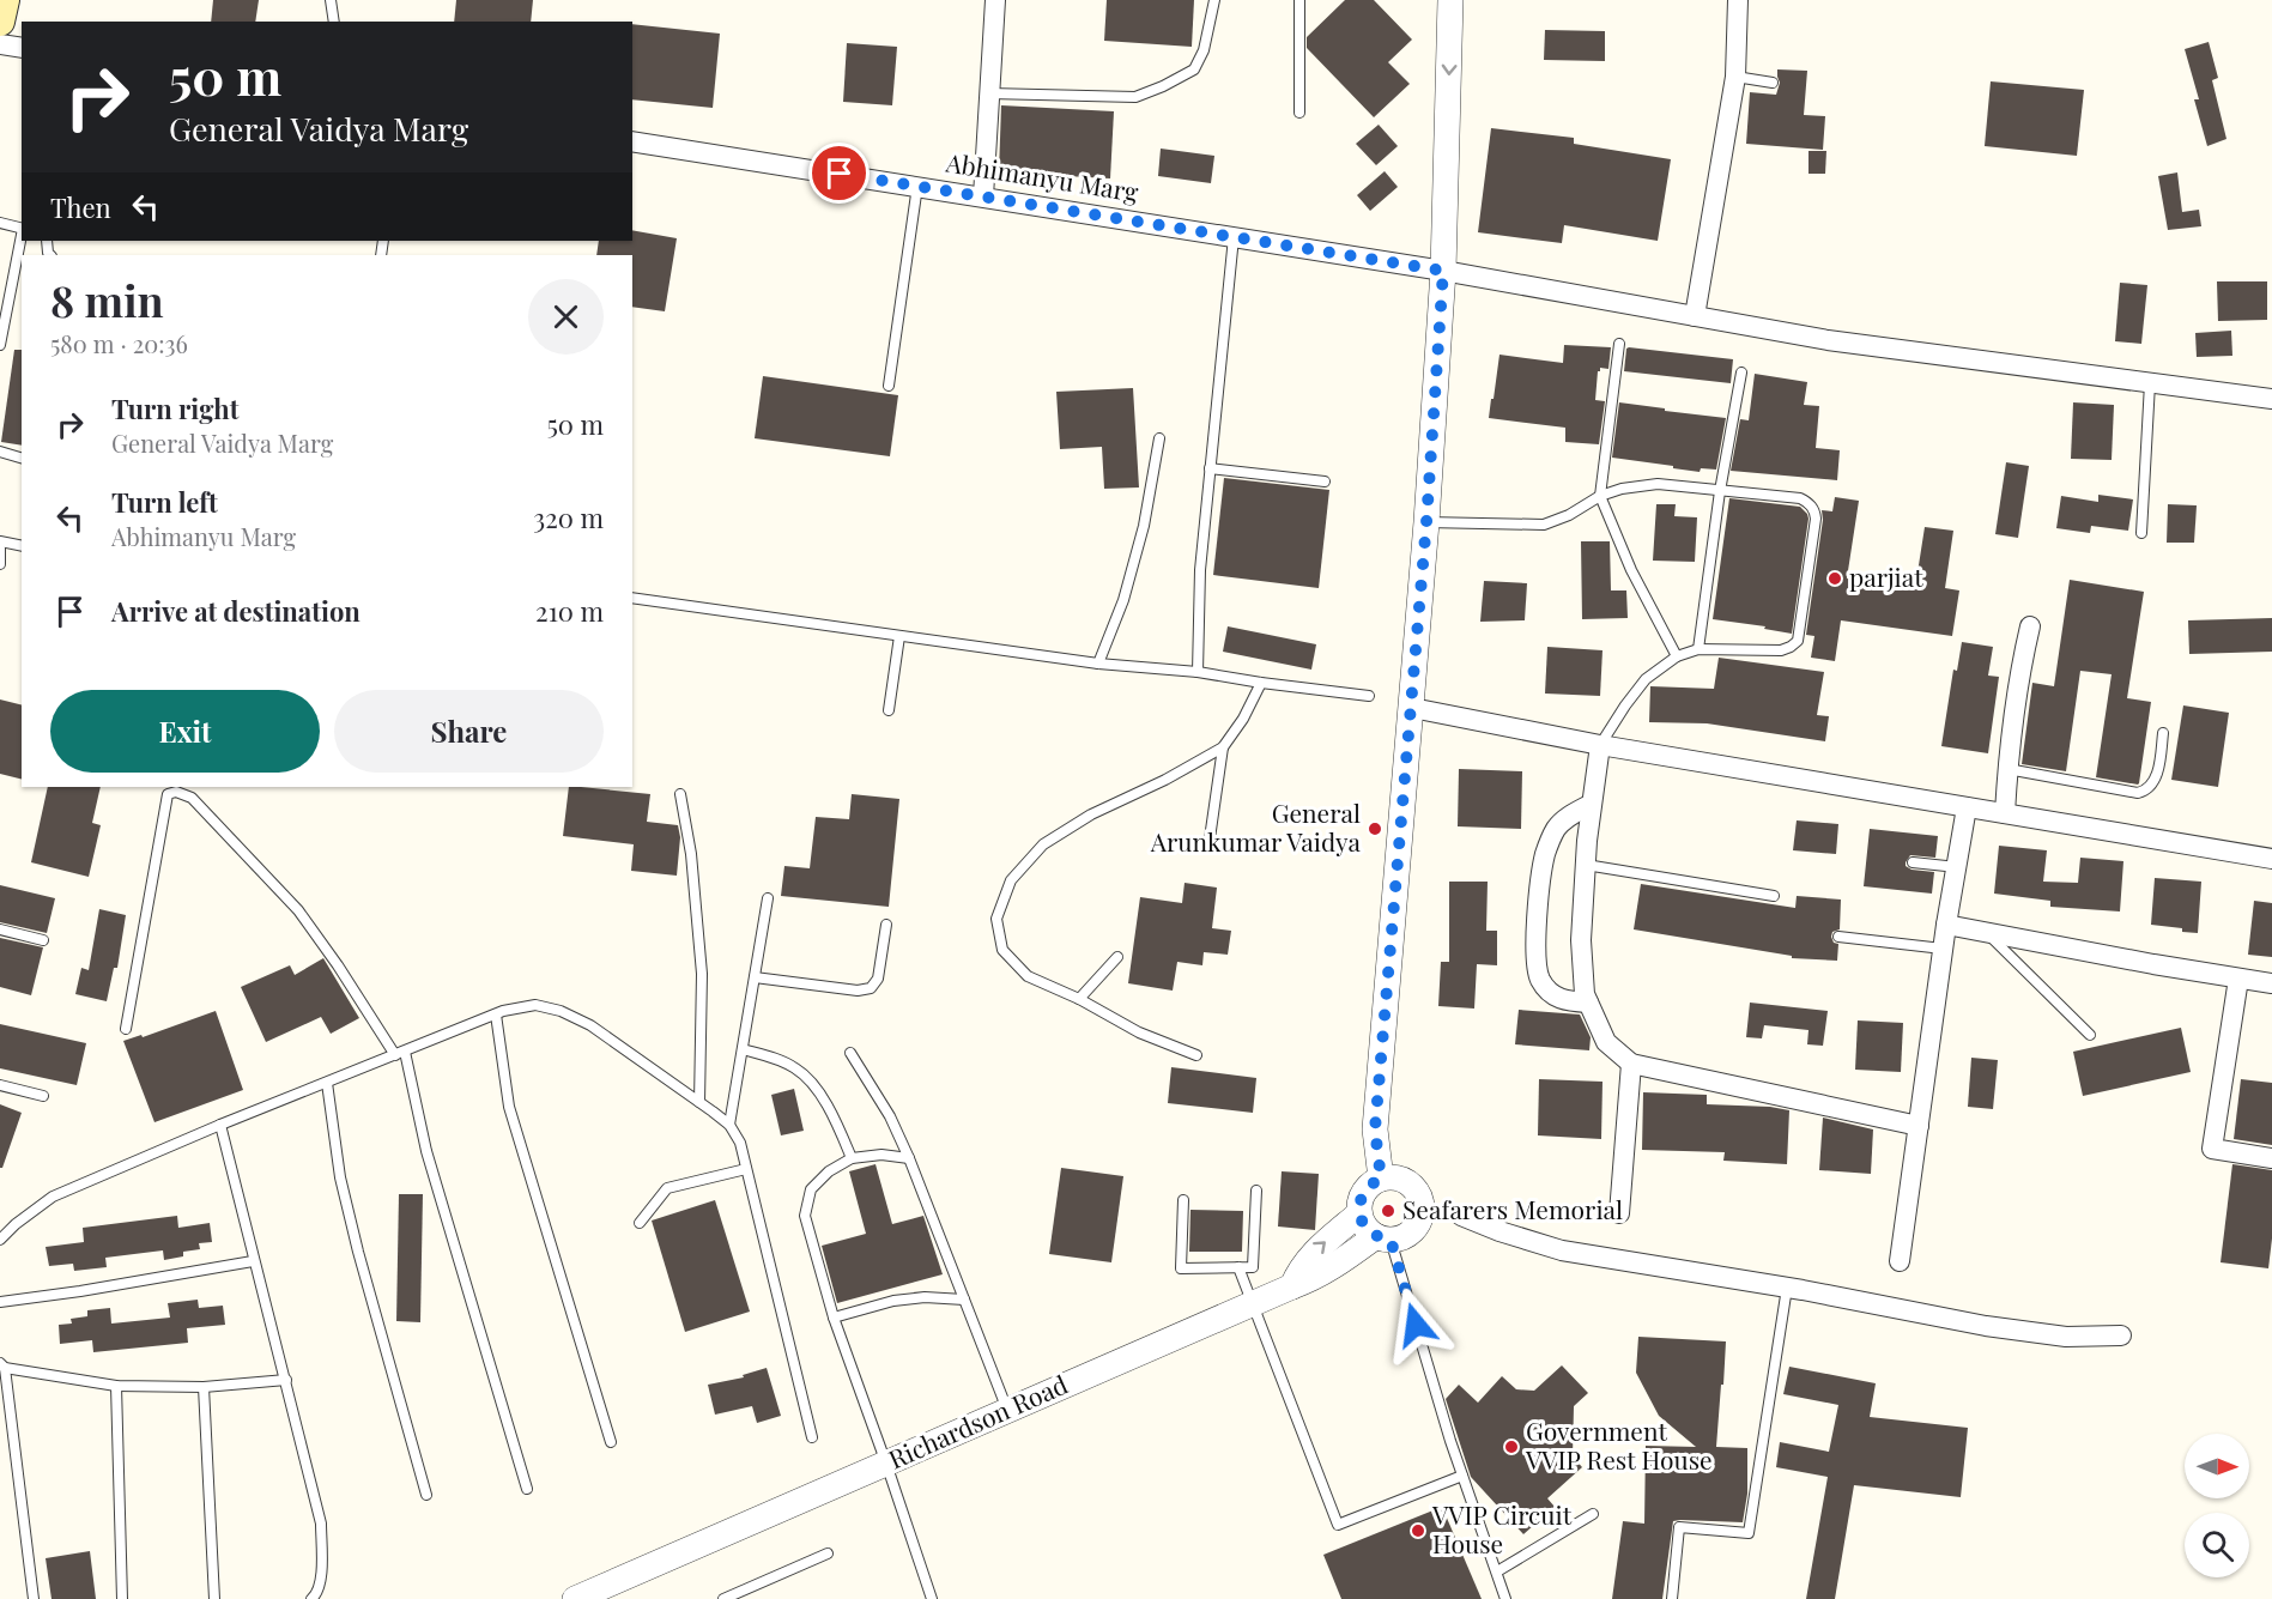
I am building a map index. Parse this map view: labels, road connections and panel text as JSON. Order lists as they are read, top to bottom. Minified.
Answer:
{"streets":{"street":["Abhimanyu Marg","Richardson Road"]},"places":["parjiat","General Arunkumar Vaidya","Seafarers Memorial","Government VVIP Rest House","VVIP Circuit House"],"north":"right","page":{"turn":["50 m","General Vaidya Marg"],"then":"Then","heading":["8 min","580 m · 20:36"],"list":[{"name":"Turn right","note":"General Vaidya Marg","value":"50 m"},{"name":"Turn left","note":"Abhimanyu Marg","value":"320 m"},{"name":"Arrive at destination","value":"210 m"}],"buttons":["Exit","Share"]}}
